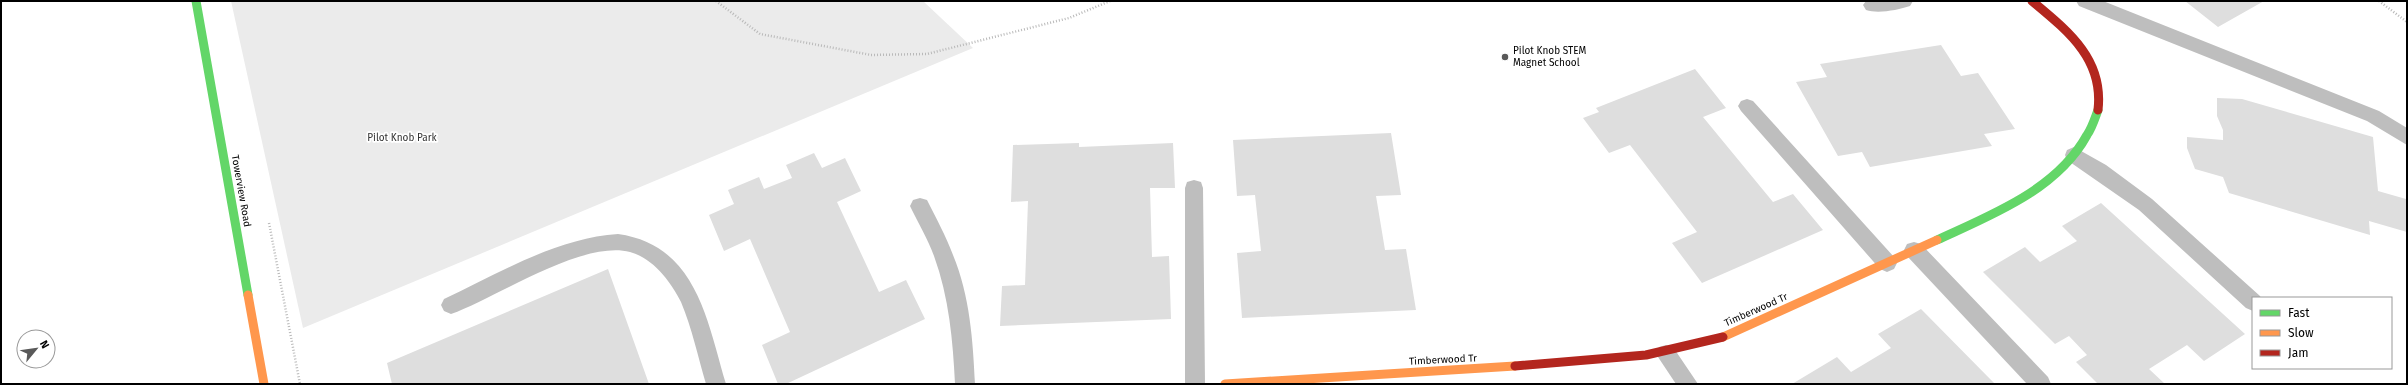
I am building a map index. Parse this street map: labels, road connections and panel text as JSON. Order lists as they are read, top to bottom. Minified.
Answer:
{"streets":{"street":["Towerview Road","Timberwood Tr"]},"parks":["Pilot Knob Park"],"places":["Pilot Knob STEM Magnet School"],"legend":["Fast","Slow","Jam"],"north":"top right"}
